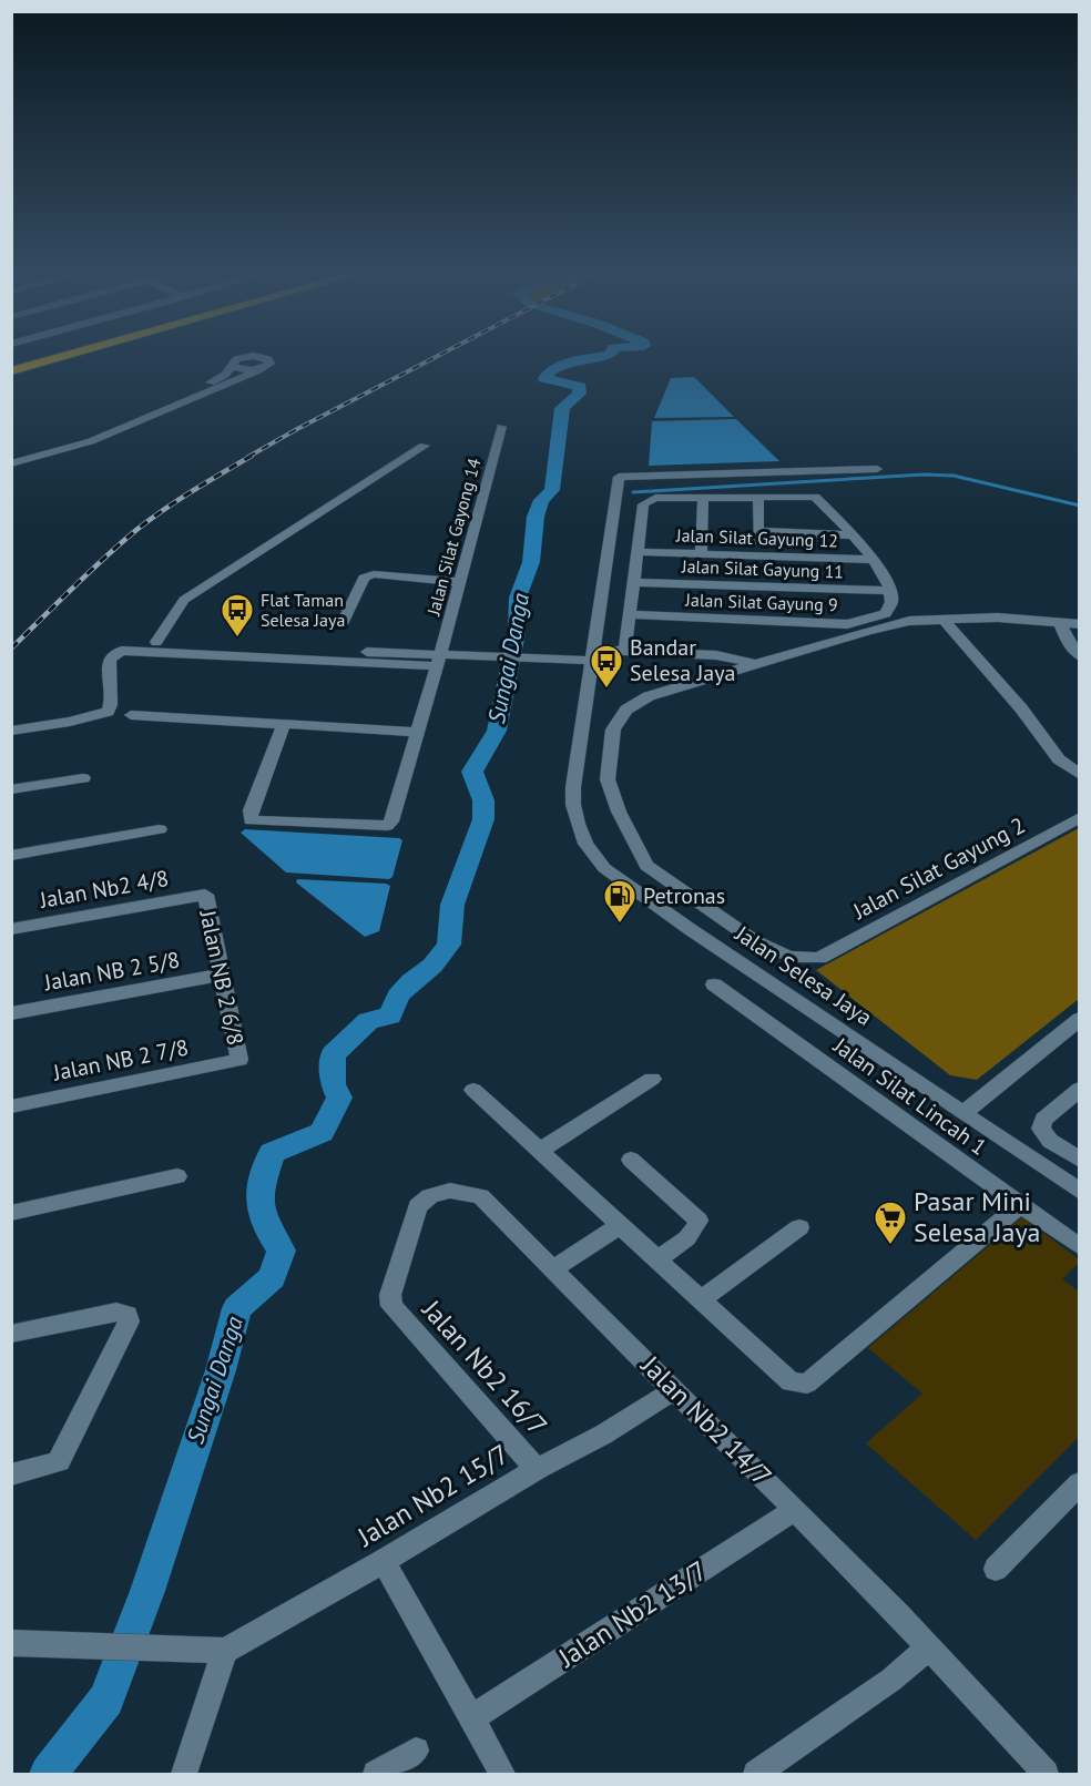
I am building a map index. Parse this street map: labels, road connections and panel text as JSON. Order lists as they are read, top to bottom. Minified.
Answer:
{"streets":{"street":["Jalan Silat Gayong 14","Jalan Silat Gayung 12","Jalan Silat Gayung 11","Jalan Silat Gayung 9","Jalan Silat Gayung 2","Jalan Nb2 4/8","Jalan NB 2 5/8","Jalan Selesa Jaya","Jalan NB 2 6/8","Jalan NB 2 7/8","Jalan Silat Lincah 1","Jalan Nb2 16/7","Jalan Nb2 14/7","Jalan Nb2 15/7","Jalan Nb2 13/7"]},"crossings":[["Jalan Silat Gayung 11","Jalan Silat Gayung 9"],["Jalan Nb2 4/8","Jalan NB 2 6/8"],["Jalan NB 2 5/8","Jalan NB 2 6/8"],["Jalan NB 2 6/8","Jalan NB 2 7/8"],["Jalan Nb2 16/7","Jalan Nb2 14/7"],["Jalan Nb2 16/7","Jalan Nb2 15/7"],["Jalan Nb2 14/7","Jalan Nb2 15/7"],["Jalan Nb2 14/7","Jalan Nb2 13/7"]],"water":["Sungai Danga"],"places":{"bus stop":["Flat Taman Selesa Jaya","Bandar Selesa Jaya"],"fuel station":["Petronas"],"supermarket":["Pasar Mini Selesa Jaya"]}}
